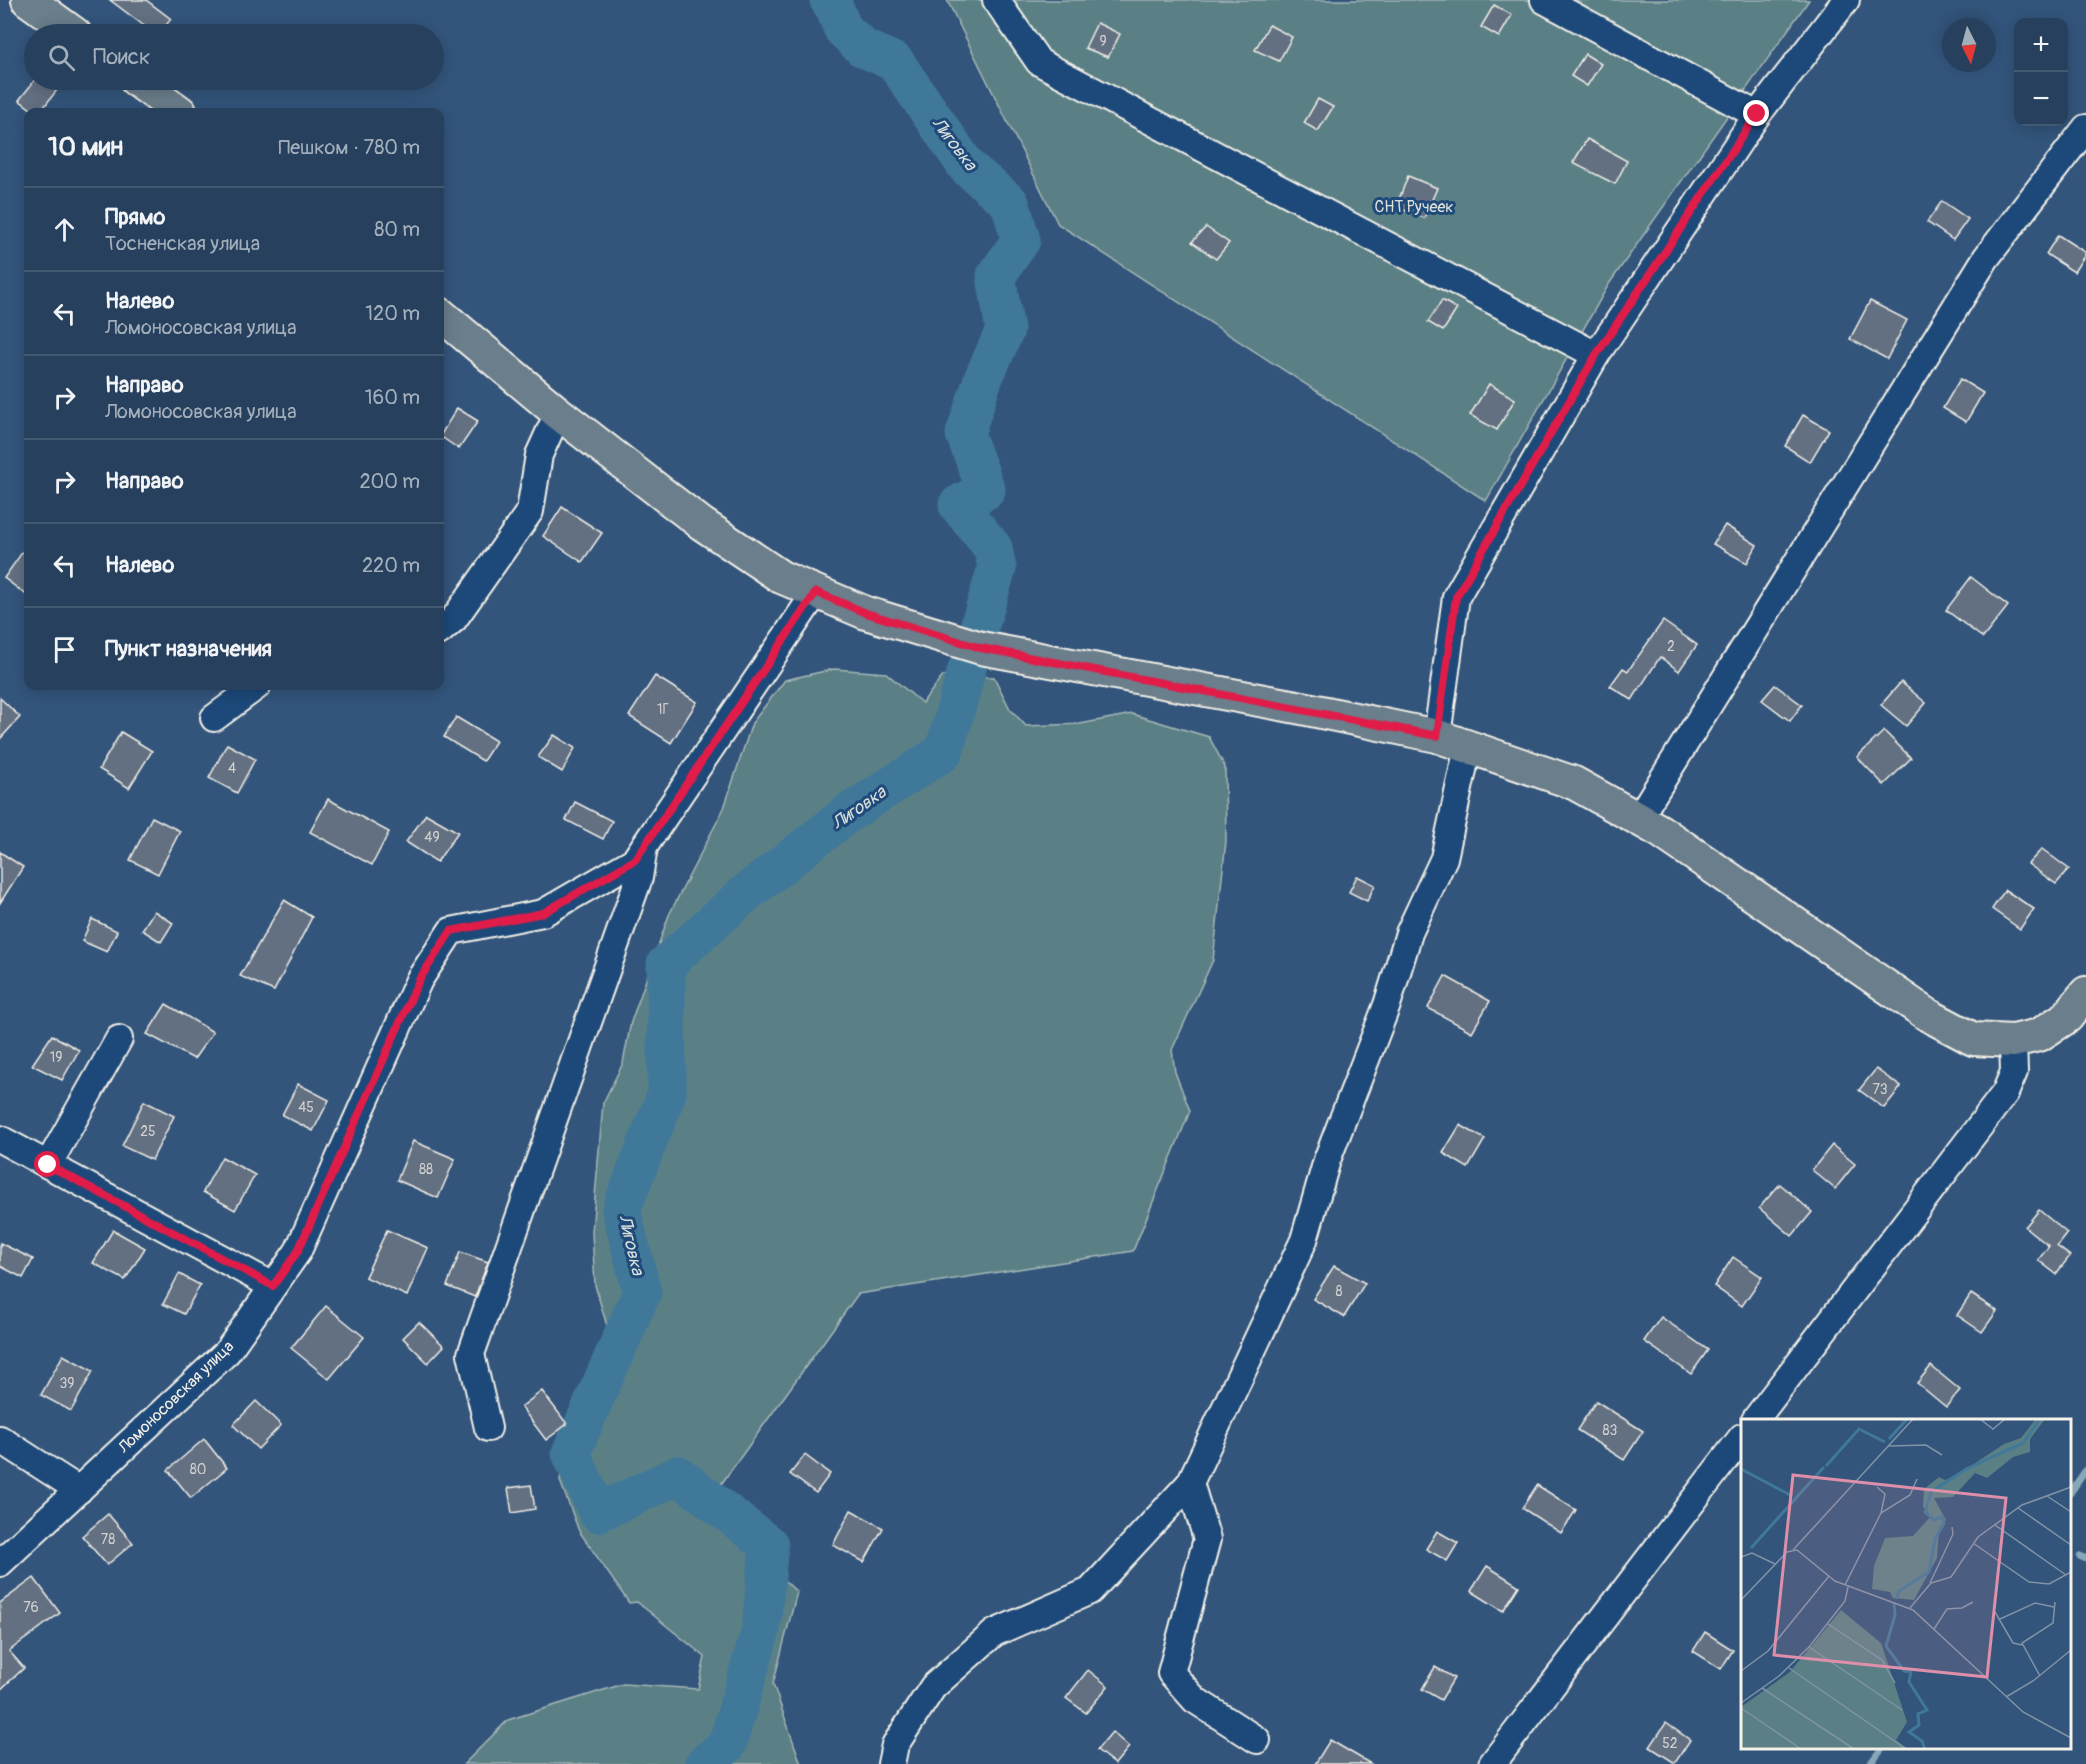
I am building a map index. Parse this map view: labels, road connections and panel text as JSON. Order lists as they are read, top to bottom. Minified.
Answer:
{"streets":{"street":["Ломоносовская улица"]},"water":["Лиговка"],"parks":["СНТ Ручеек"],"house_numbers":["9","2","1Г","4","49","19","73","45","25","88","8","39","83","80","78","76","52"],"north":"bottom","page":{"map_buttons":["+","−"],"search":"Поиск","heading":["10 мин","Пешком · 780 m"],"list":[["Прямо","Тосненская улица","80 m"],["Налево","Ломоносовская улица","120 m"],["Направо","Ломоносовская улица","160 m"],["Направо","200 m"],["Налево","220 m"],"Пункт назначения"]}}
